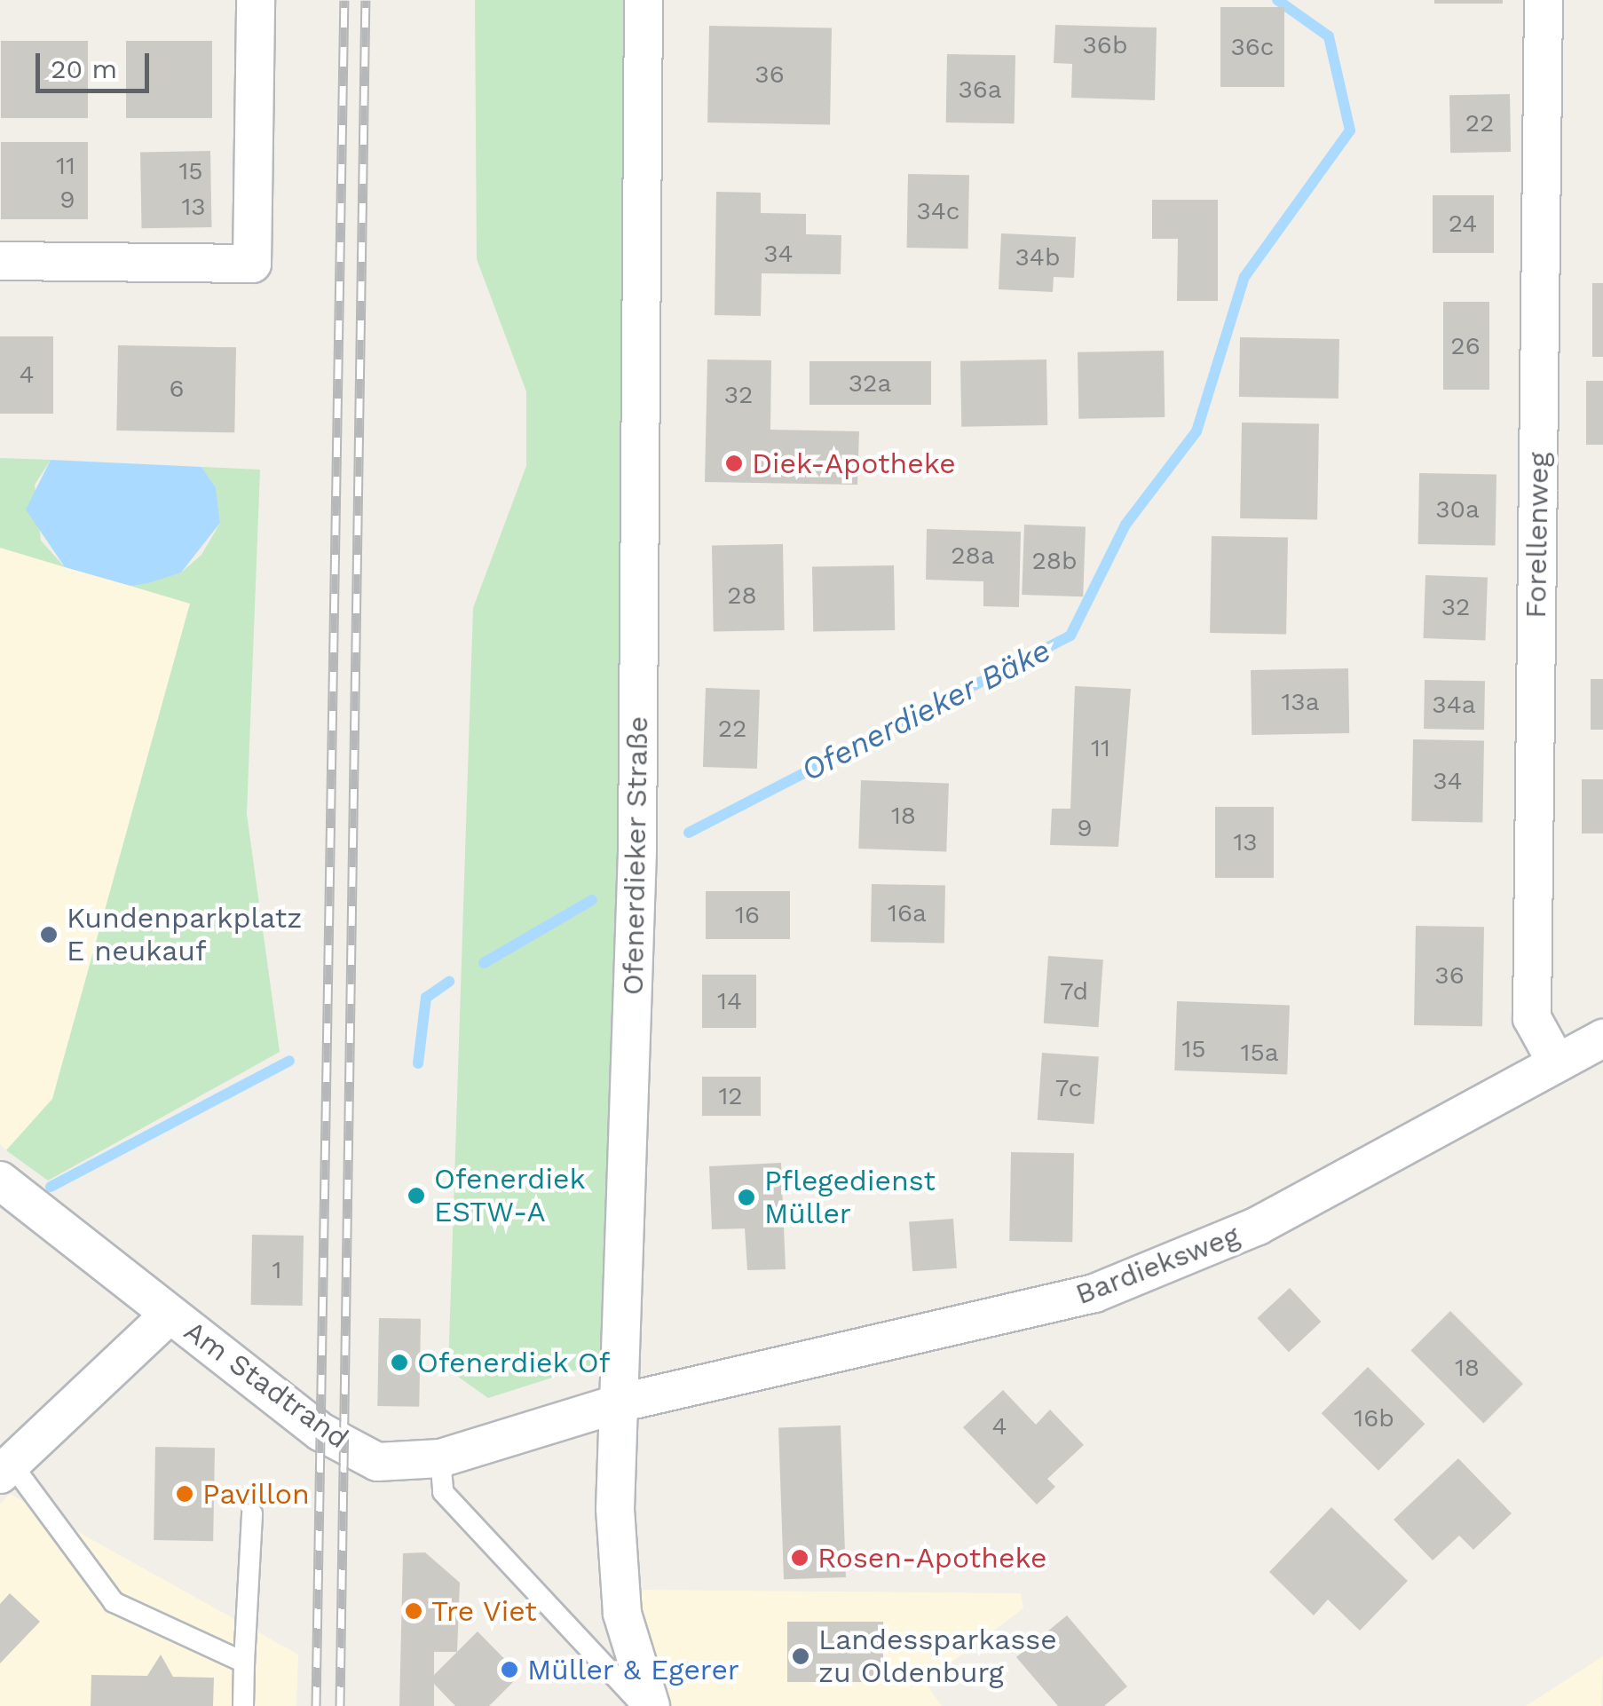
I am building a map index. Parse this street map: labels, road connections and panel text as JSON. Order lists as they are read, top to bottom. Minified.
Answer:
{"streets":{"street":["Forellenweg","Ofenerdieker Straße","Bardieksweg","Am Stadtrand"]},"crossings":[["Forellenweg","Bardieksweg"],["Ofenerdieker Straße","Bardieksweg"],["Ofenerdieker Straße","Am Stadtrand"],["Bardieksweg","Am Stadtrand"]],"water":["Ofenerdieker Bäke"],"places":["Diek-Apotheke","Kundenparkplatz E neukauf","Ofenerdiek ESTW-A","Pflegedienst Müller","Ofenerdiek Of","Pavillon","Rosen-Apotheke","Tre Viet","Landessparkasse zu Oldenburg","Müller & Egerer"],"house_numbers":["36b","36c","36","36a","22","11","15","9","13","34c","24","34","34b","26","4","32a","6","32","30a","28a","28b","28","32","13a","34a","22","11","34","18","9","13","16a","16","36","7d","14","15","15a","7c","12","1","18","16b","4"],"scale_bar":"20 m"}
